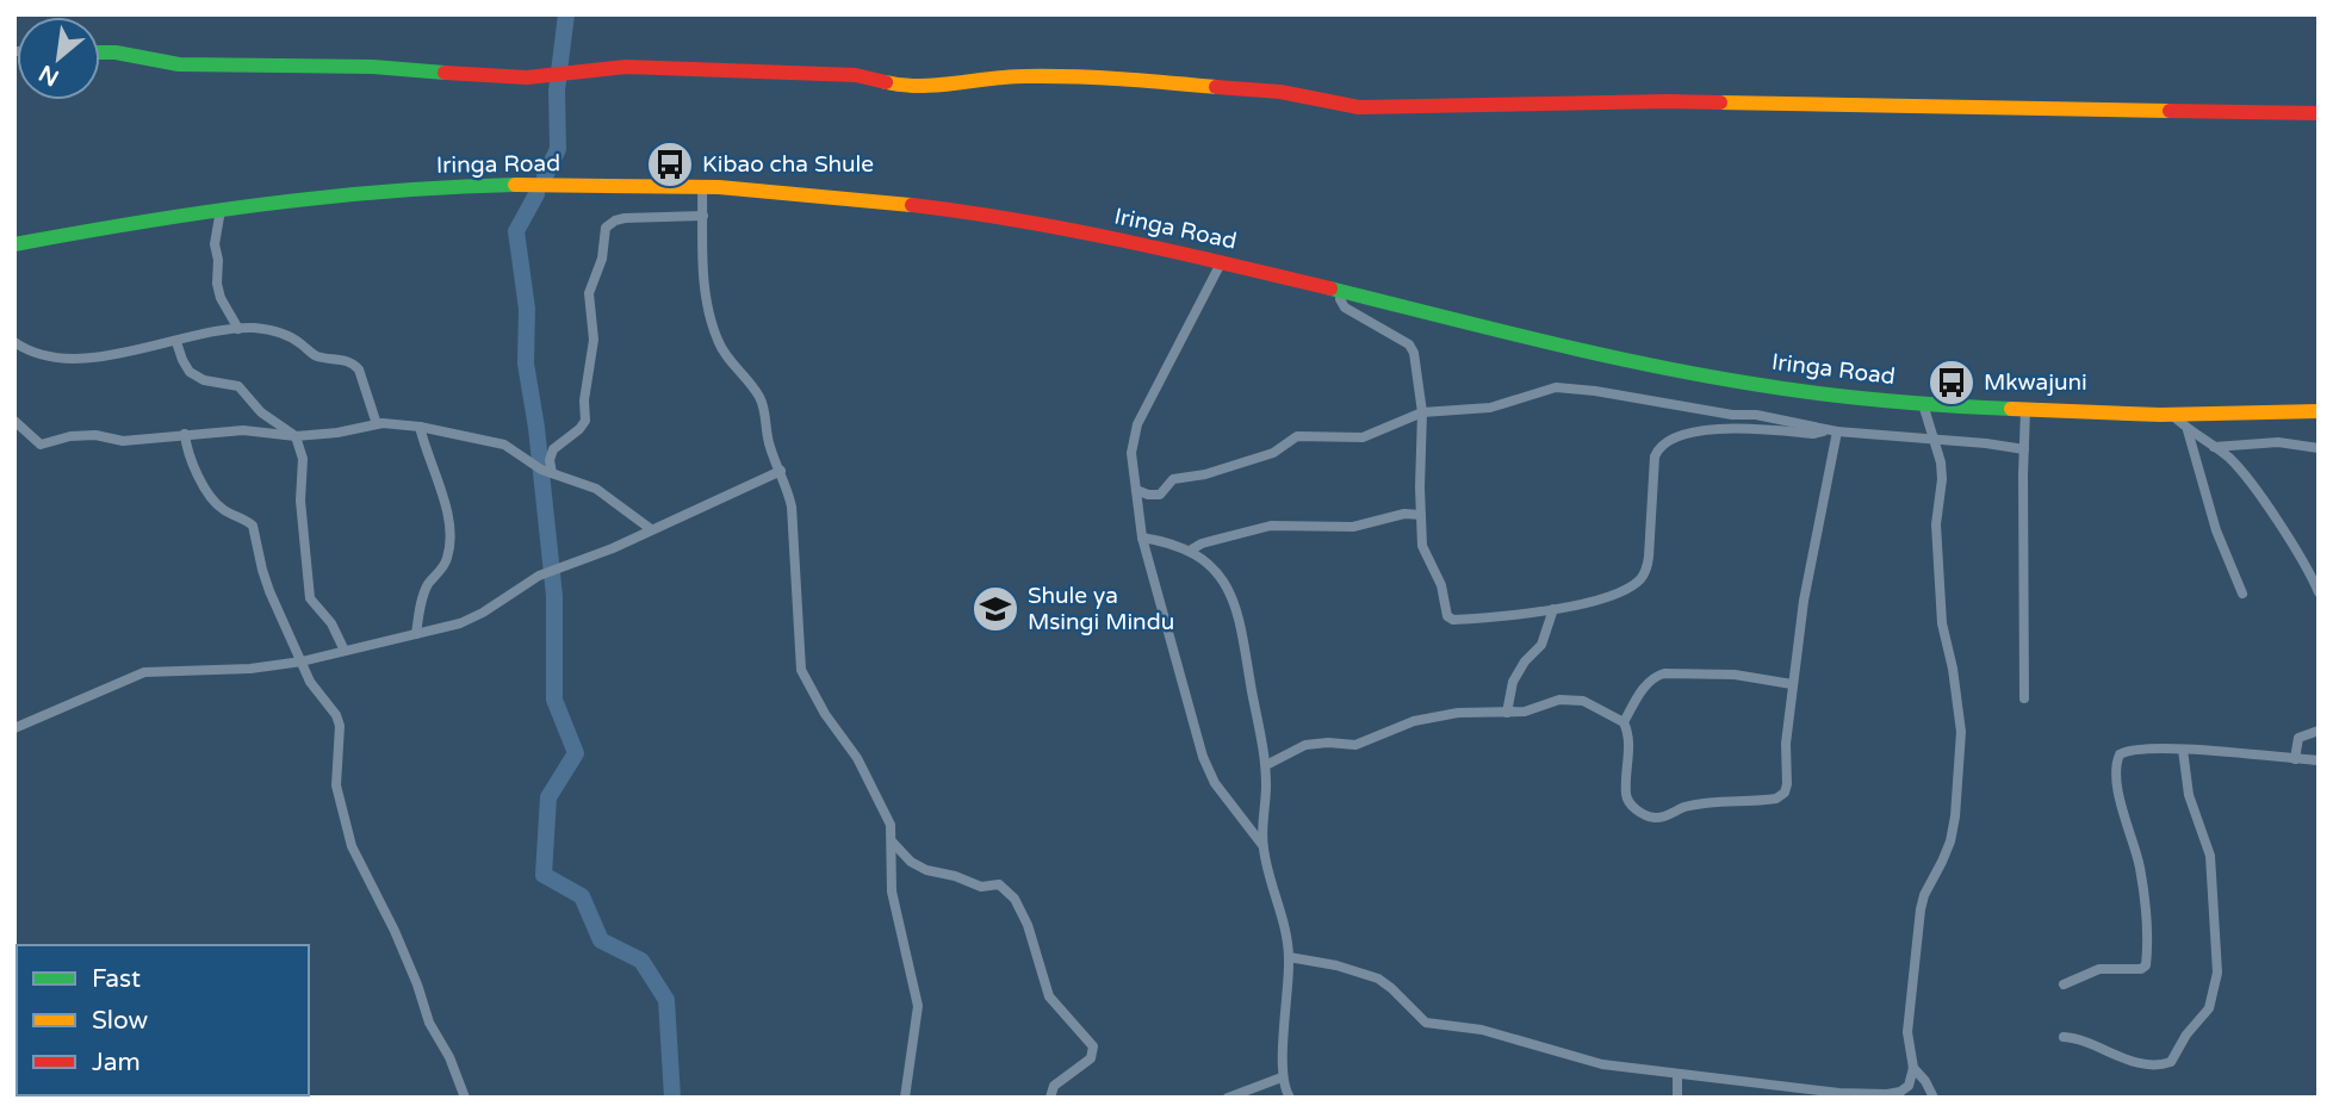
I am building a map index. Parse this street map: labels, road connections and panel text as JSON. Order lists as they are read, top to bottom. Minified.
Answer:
{"streets":{"main road":["Iringa Road"]},"places":{"bus stop":["Kibao cha Shule","Mkwajuni"],"school or university":["Shule ya Msingi Mindu"]},"legend":["Fast","Slow","Jam"],"north":"bottom left"}
